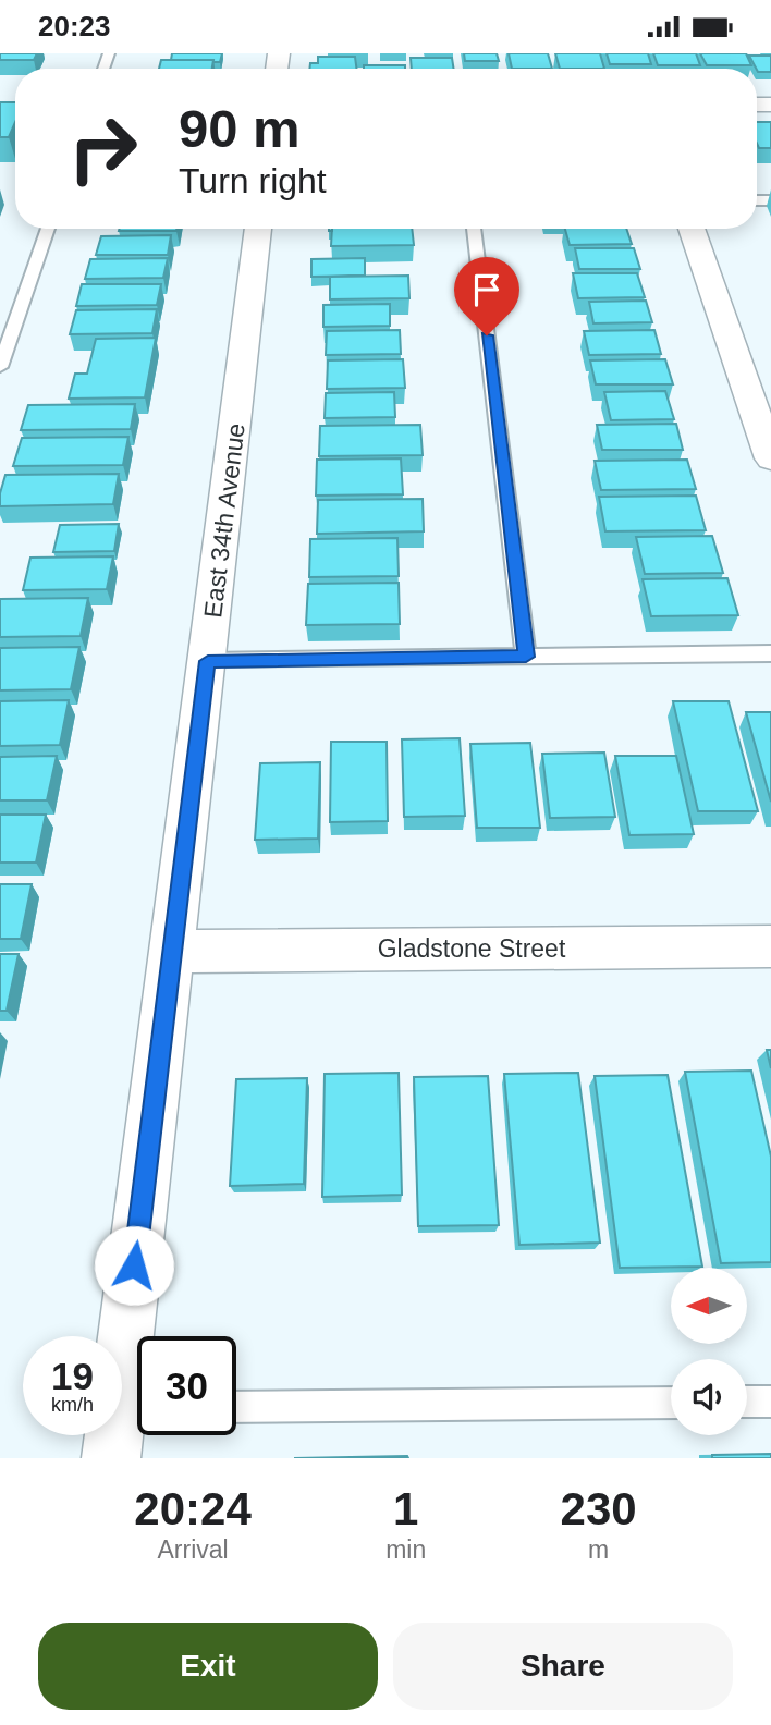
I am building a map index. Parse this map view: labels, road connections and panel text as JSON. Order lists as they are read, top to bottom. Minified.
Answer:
{"streets":{"street":["East 34th Avenue","Gladstone Street"]},"crossings":[["East 34th Avenue","Gladstone Street"]],"north":"left","page":{"status":"20:23","turn":["90 m","Turn right"],"speed":"19 km/h","limit":"30","eta":["20:24","Arrival","1","min","230","m"],"buttons":["Exit","Share"]}}
